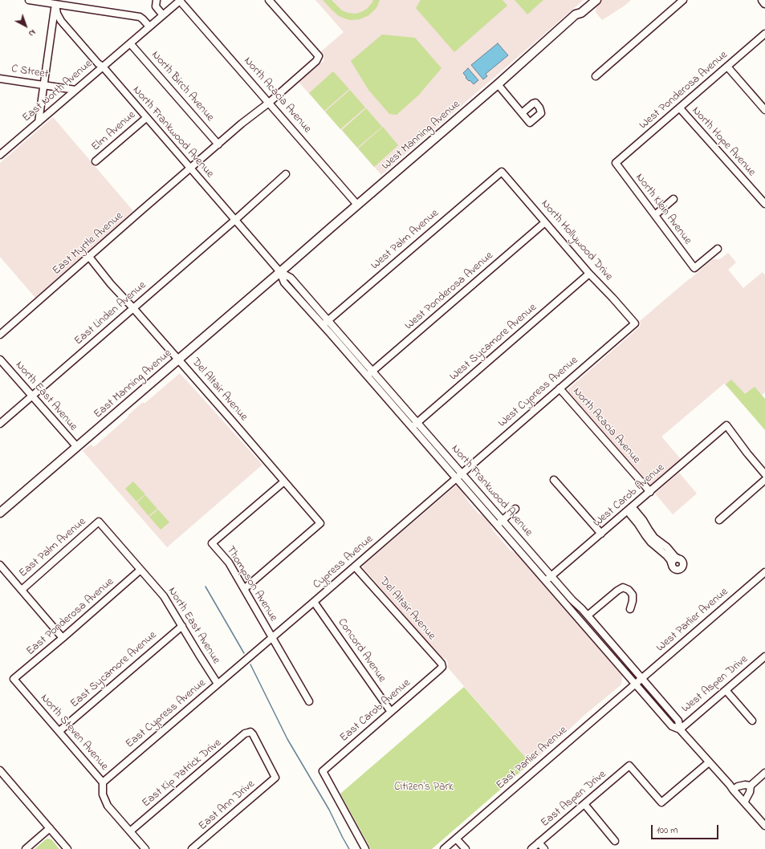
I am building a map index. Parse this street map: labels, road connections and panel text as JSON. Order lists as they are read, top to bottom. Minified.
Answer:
{"streets":{"main road":["West Manning Avenue","East Manning Avenue"],"street":["C Street","North Birch Avenue","West Ponderosa Avenue","East North Avenue","North Acacia Avenue","Elm Avenue","North Frankwood Avenue","North Hope Avenue","North Klein Avenue","West Palm Avenue","North Hollywood Drive","East Myrtle Avenue","East Linden Avenue","West Sycamore Avenue","Del Altair Avenue","West Cypress Avenue","North East Avenue","West Carob Avenue","East Palm Avenue","Cypress Avenue","Thompson Avenue","East Ponderosa Avenue","West Parlier Avenue","Concord Avenue","East Sycamore Avenue","West Aspen Drive","East Carob Avenue","East Cypress Avenue","North Steven Avenue","East Parlier Avenue","East Kip Patrick Drive","East Aspen Drive","East Ann Drive"]},"crossings":[["C Street","East North Avenue"],["North Birch Avenue","East North Avenue"],["North Birch Avenue","East Myrtle Avenue"],["West Ponderosa Avenue","North Frankwood Avenue"],["West Ponderosa Avenue","North Hope Avenue"],["West Ponderosa Avenue","North Klein Avenue"],["West Ponderosa Avenue","North Hollywood Drive"],["East North Avenue","North Acacia Avenue"],["East North Avenue","North Frankwood Avenue"],["North Acacia Avenue","West Manning Avenue"],["North Acacia Avenue","East Myrtle Avenue"],["North Acacia Avenue","West Cypress Avenue"],["North Acacia Avenue","West Carob Avenue"],["Elm Avenue","North Frankwood Avenue"],["North Frankwood Avenue","West Manning Avenue"],["North Frankwood Avenue","West Palm Avenue"],["North Frankwood Avenue","East Myrtle Avenue"],["North Frankwood Avenue","East Linden Avenue"],["North Frankwood Avenue","West Sycamore Avenue"],["North Frankwood Avenue","East Manning Avenue"],["North Frankwood Avenue","West Cypress Avenue"],["North Frankwood Avenue","West Carob Avenue"],["North Frankwood Avenue","Cypress Avenue"],["North Frankwood Avenue","West Parlier Avenue"],["North Frankwood Avenue","West Aspen Drive"],["North Frankwood Avenue","East Parlier Avenue"],["North Frankwood Avenue","East Aspen Drive"],["West Manning Avenue","East Manning Avenue"],["West Palm Avenue","North Hollywood Drive"],["North Hollywood Drive","West Sycamore Avenue"],["North Hollywood Drive","West Cypress Avenue"],["East Myrtle Avenue","Del Altair Avenue"],["East Linden Avenue","Del Altair Avenue"],["East Linden Avenue","North East Avenue"],["East Manning Avenue","Del Altair Avenue"],["East Manning Avenue","North East Avenue"],["Del Altair Avenue","Cypress Avenue"],["Del Altair Avenue","Thompson Avenue"],["Del Altair Avenue","East Carob Avenue"],["West Cypress Avenue","Cypress Avenue"],["North East Avenue","East Palm Avenue"],["North East Avenue","East Ponderosa Avenue"],["North East Avenue","East Sycamore Avenue"],["North East Avenue","East Cypress Avenue"],["Cypress Avenue","Thompson Avenue"],["Cypress Avenue","Concord Avenue"],["Cypress Avenue","East Cypress Avenue"],["East Ponderosa Avenue","North Steven Avenue"],["West Parlier Avenue","East Parlier Avenue"],["Concord Avenue","East Carob Avenue"],["East Sycamore Avenue","North Steven Avenue"],["East Cypress Avenue","North Steven Avenue"],["North Steven Avenue","East Kip Patrick Drive"],["East Kip Patrick Drive","East Ann Drive"]],"parks":["Citizen's Park"],"scale_bar":"100 m","north":"bottom right"}
